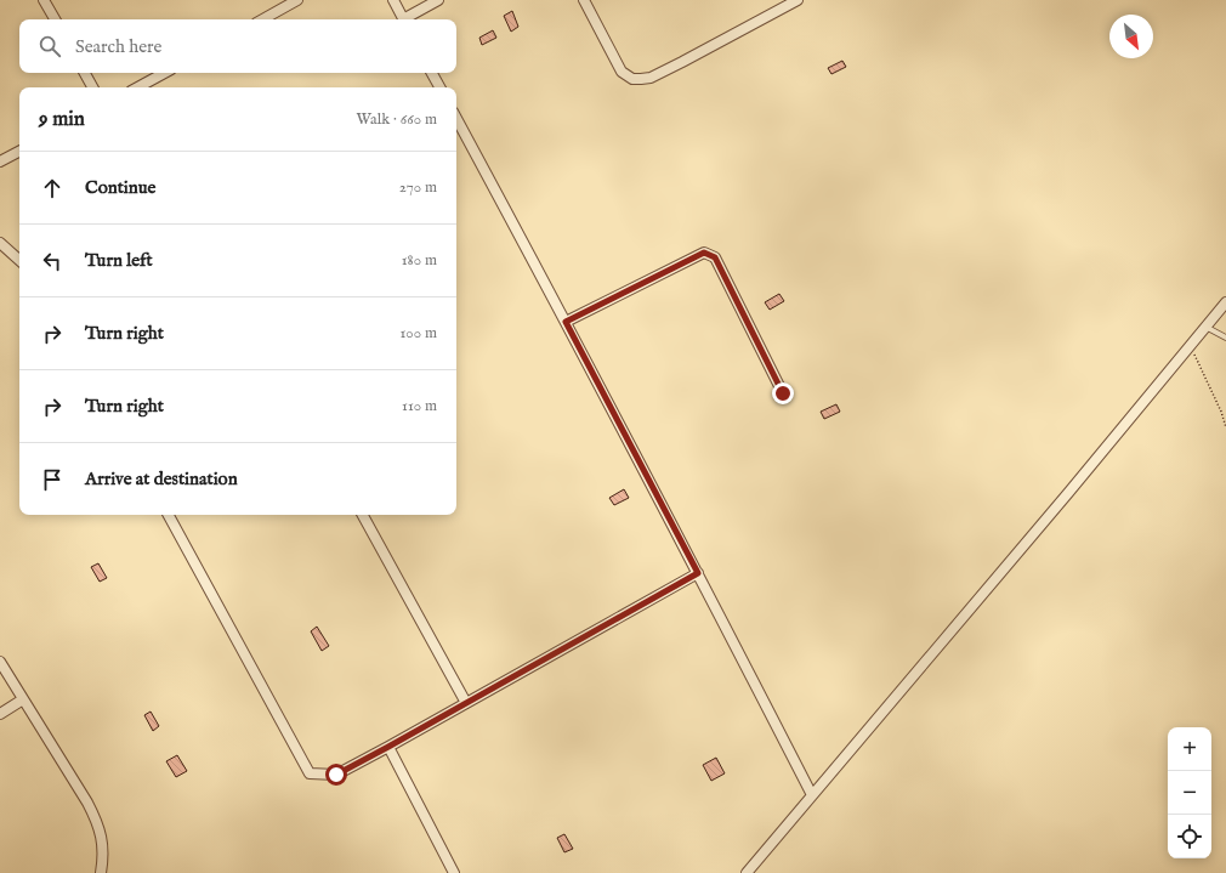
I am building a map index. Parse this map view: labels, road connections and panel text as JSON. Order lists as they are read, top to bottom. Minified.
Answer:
{"north":"bottom right","page":{"search":"Search here","heading":["9 min","Walk · 660 m"],"list":[["Continue","270 m"],["Turn left","180 m"],["Turn right","100 m"],["Turn right","110 m"],"Arrive at destination"],"map_buttons":["+","−"]}}
